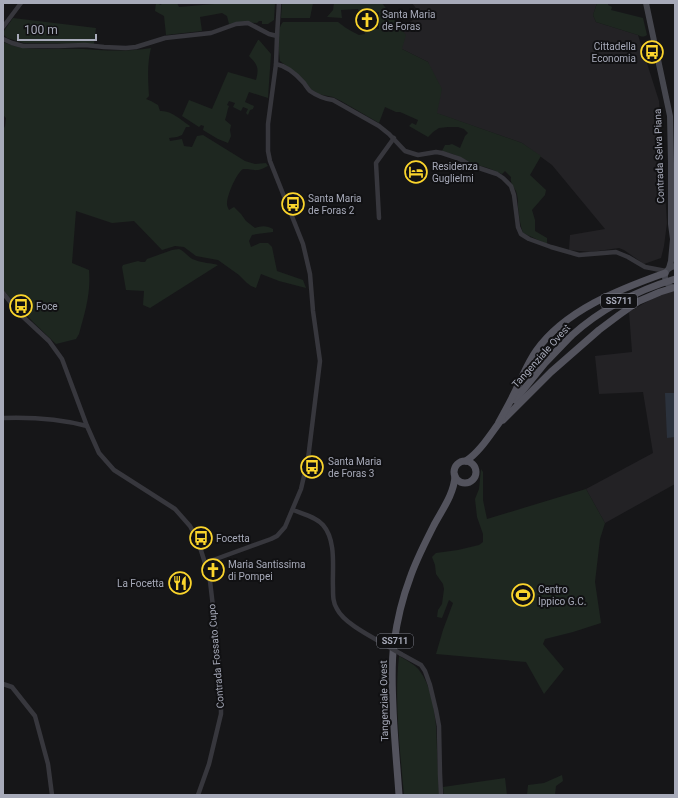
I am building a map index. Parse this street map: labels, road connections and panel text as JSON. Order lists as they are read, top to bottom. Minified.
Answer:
{"streets":{"main road":["SS711","Tangenziale Ovest"],"street":["Contrada Selva Piana","Contrada Fossato Cupo"]},"places":{"church":["Santa Maria de Foras","Maria Santissima di Pompei"],"bus stop":["Cittadella Economia","Santa Maria de Foras 2","Foce","Santa Maria de Foras 3","Focetta"],"hotel":["Residenza Guglielmi"],"restaurant":["La Focetta"],"sports":["Centro Ippico G.C."]},"scale_bar":"100 m"}
